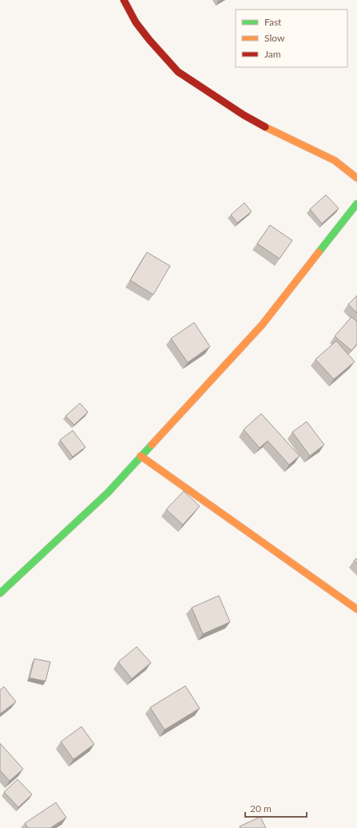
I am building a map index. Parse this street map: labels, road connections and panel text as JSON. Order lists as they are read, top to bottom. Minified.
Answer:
{"legend":["Fast","Slow","Jam"],"scale_bar":"20 m"}
